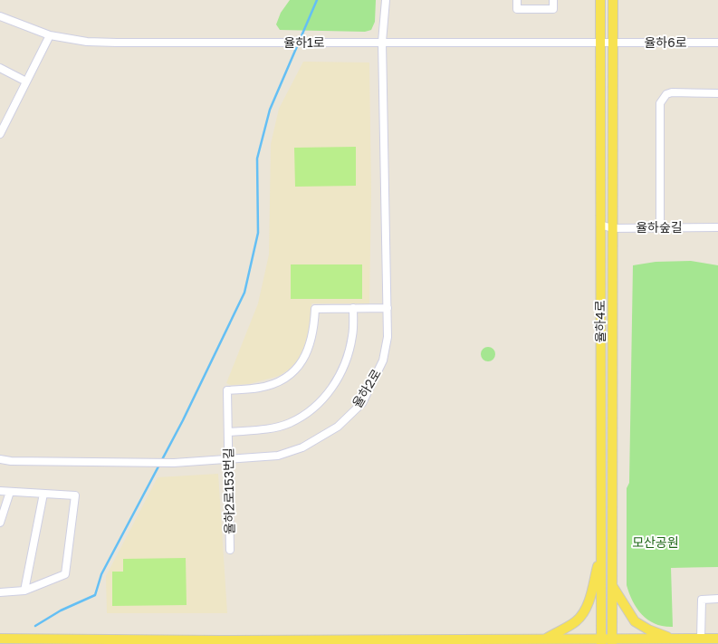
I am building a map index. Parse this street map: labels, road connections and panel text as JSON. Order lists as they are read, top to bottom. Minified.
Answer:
{"streets":{"main road":["율하4로"],"street":["율하1로","율하6로","율하숲길","율하2로","율하2로153번길"]},"crossings":[["율하1로","율하6로"],["율하1로","율하4로"],["율하1로","율하2로"],["율하6로","율하4로"],["율하숲길","율하4로"],["율하2로","율하2로153번길"]],"parks":["모산공원"]}
